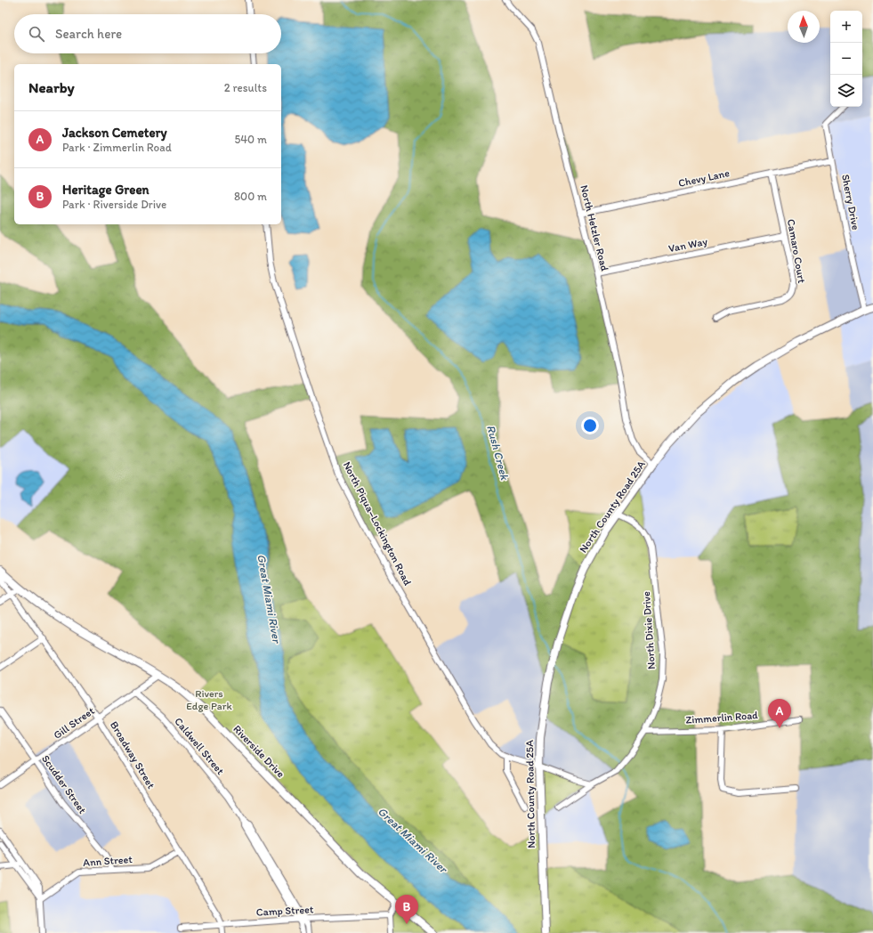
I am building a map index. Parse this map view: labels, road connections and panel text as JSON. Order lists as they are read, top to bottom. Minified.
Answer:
{"streets":{"main road":["North County Road 25A","Riverside Drive"],"street":["Chevy Lane","Sherry Drive","North Hetzler Road","Van Way","Camaro Court","North Piqua–Lockington Road","North Dixie Drive","Zimmerlin Road","Gill Street","Caldwell Street","Broadway Street","Scudder Street","Ann Street","Camp Street"]},"crossings":[["Chevy Lane","Sherry Drive"],["Chevy Lane","North Hetzler Road"],["Chevy Lane","Camaro Court"],["Sherry Drive","North County Road 25A"],["North Hetzler Road","Van Way"],["North Hetzler Road","North County Road 25A"],["Van Way","Camaro Court"],["North County Road 25A","North Piqua–Lockington Road"],["North County Road 25A","North Dixie Drive"],["North Dixie Drive","Zimmerlin Road"],["Gill Street","Caldwell Street"],["Gill Street","Riverside Drive"],["Gill Street","Broadway Street"],["Gill Street","Scudder Street"],["Caldwell Street","Camp Street"],["Broadway Street","Ann Street"],["Broadway Street","Camp Street"],["Scudder Street","Ann Street"]],"water":["Rush Creek","Great Miami River"],"parks":["Rivers Edge Park"],"north":"top","page":{"map_buttons":["+","−"],"search":"Search here","heading":["Nearby","2 results"],"list":[{"mark":"A","name":"Jackson Cemetery","note":"Park · Zimmerlin Road","value":"540 m"},{"mark":"B","name":"Heritage Green","note":"Park · Riverside Drive","value":"800 m"}],"pins":["A","B"]}}
